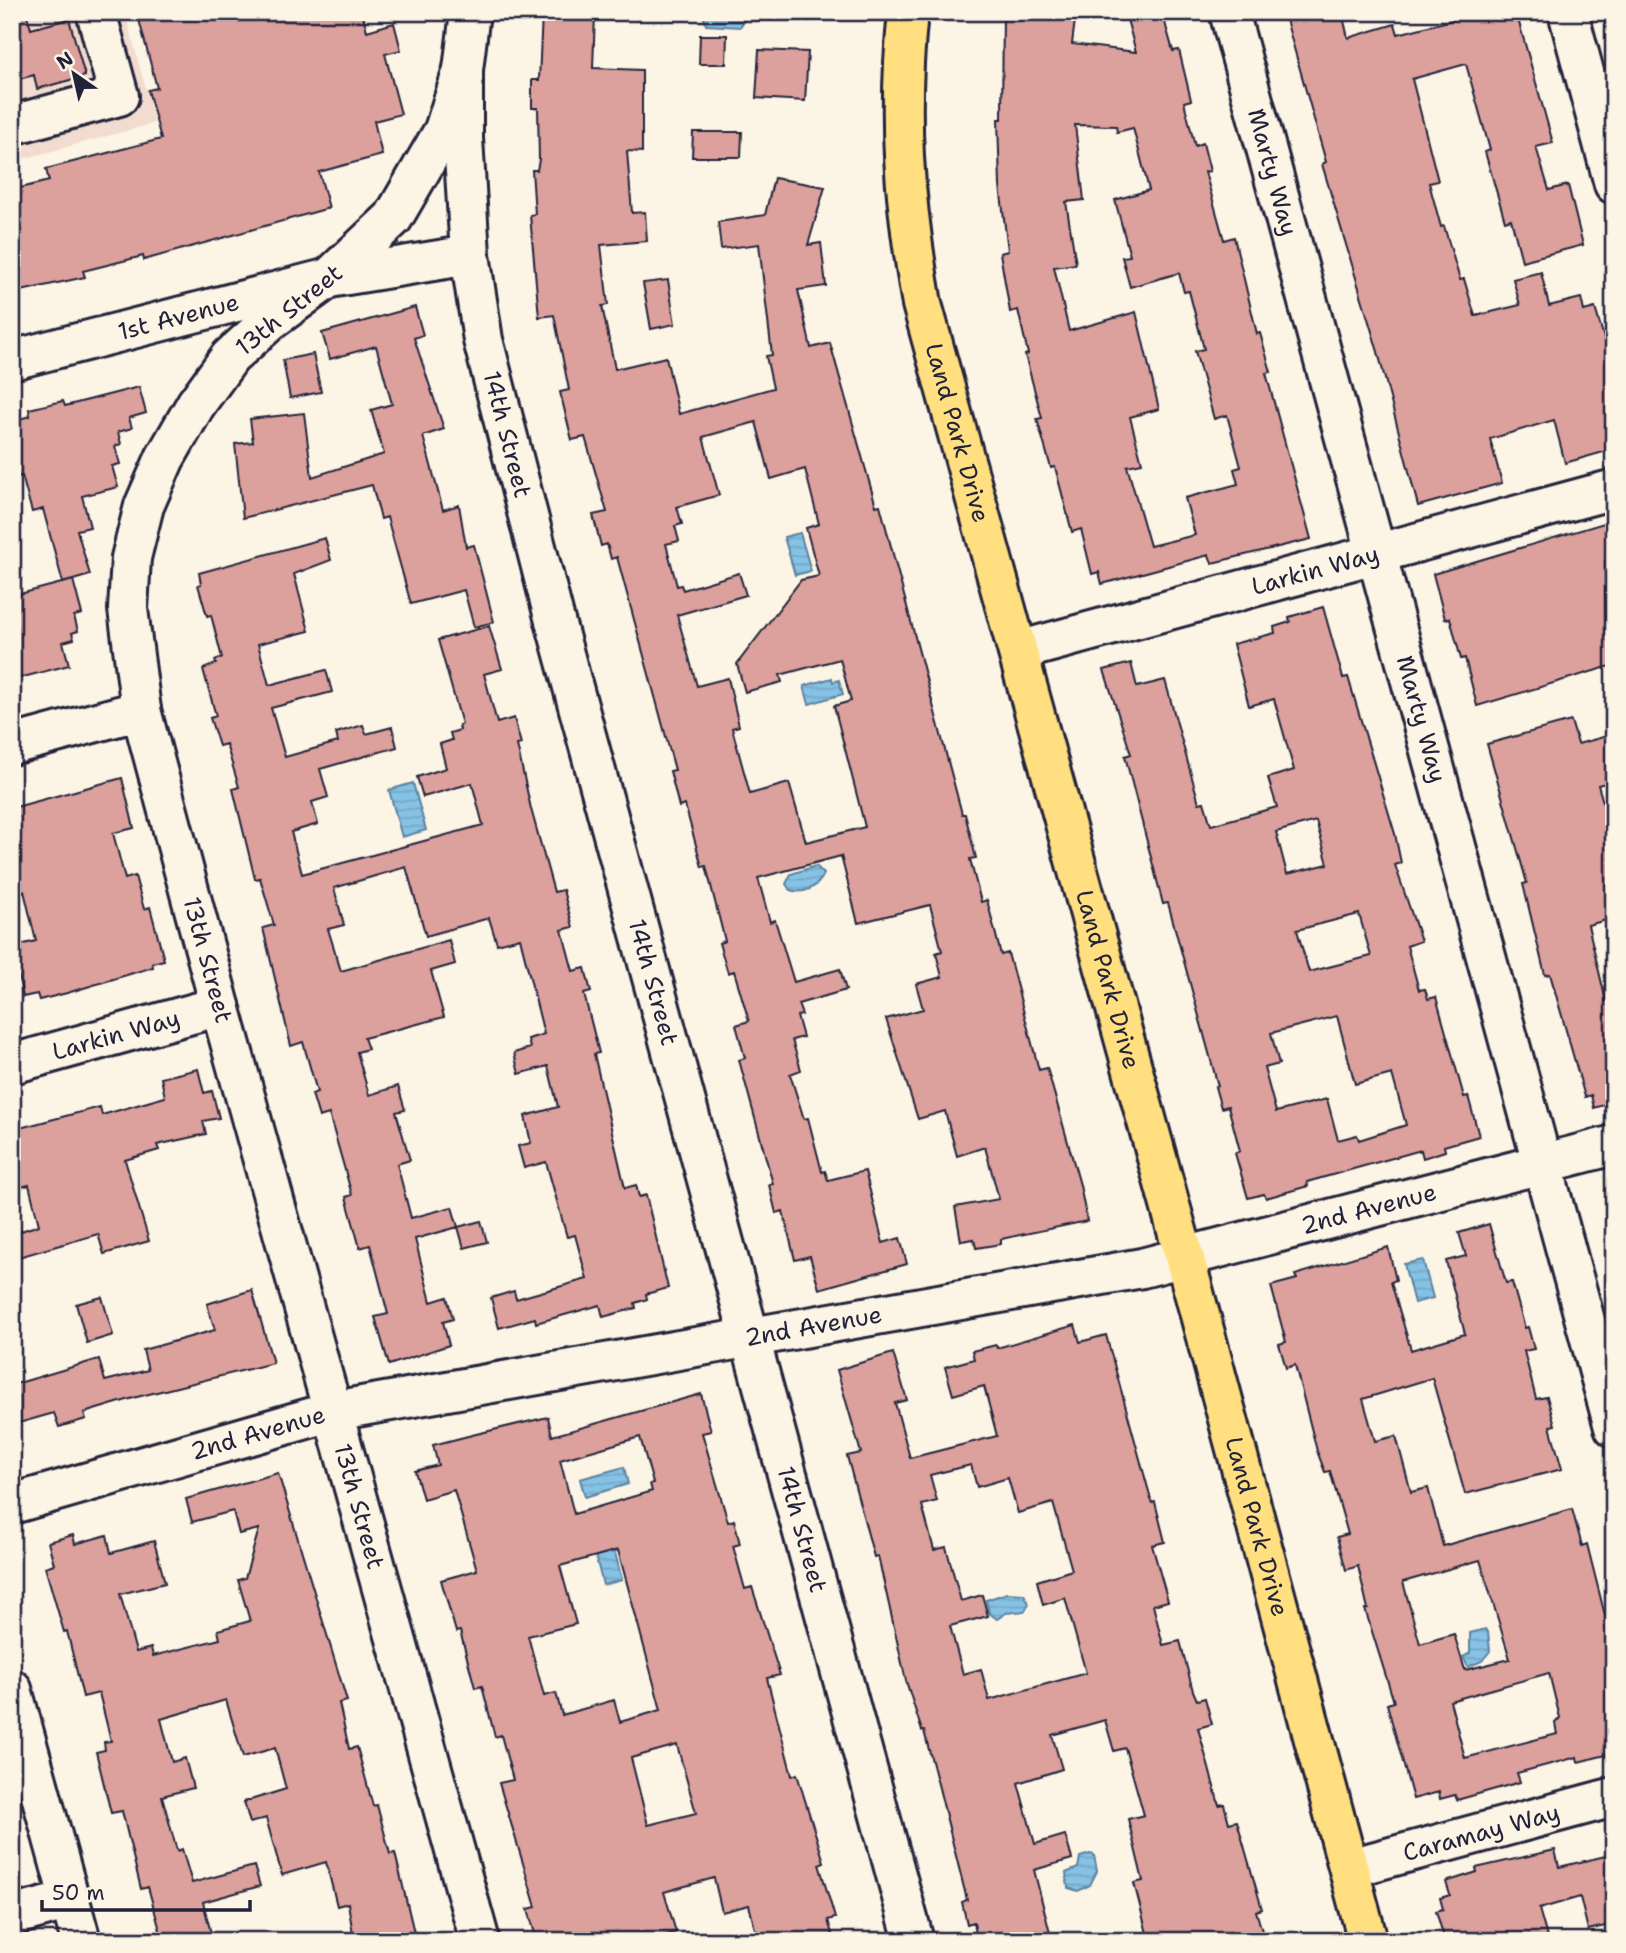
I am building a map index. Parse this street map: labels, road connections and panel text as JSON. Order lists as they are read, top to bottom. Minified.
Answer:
{"streets":{"main road":["Land Park Drive"],"street":["Marty Way","13th Street","1st Avenue","14th Street","Larkin Way","2nd Avenue","Caramay Way"]},"crossings":[["Marty Way","Larkin Way"],["Marty Way","2nd Avenue"],["13th Street","1st Avenue"],["13th Street","14th Street"],["13th Street","Larkin Way"],["13th Street","2nd Avenue"],["1st Avenue","14th Street"],["14th Street","2nd Avenue"],["Land Park Drive","Larkin Way"],["Land Park Drive","2nd Avenue"],["Land Park Drive","Caramay Way"]],"scale_bar":"50 m","north":"top left"}
